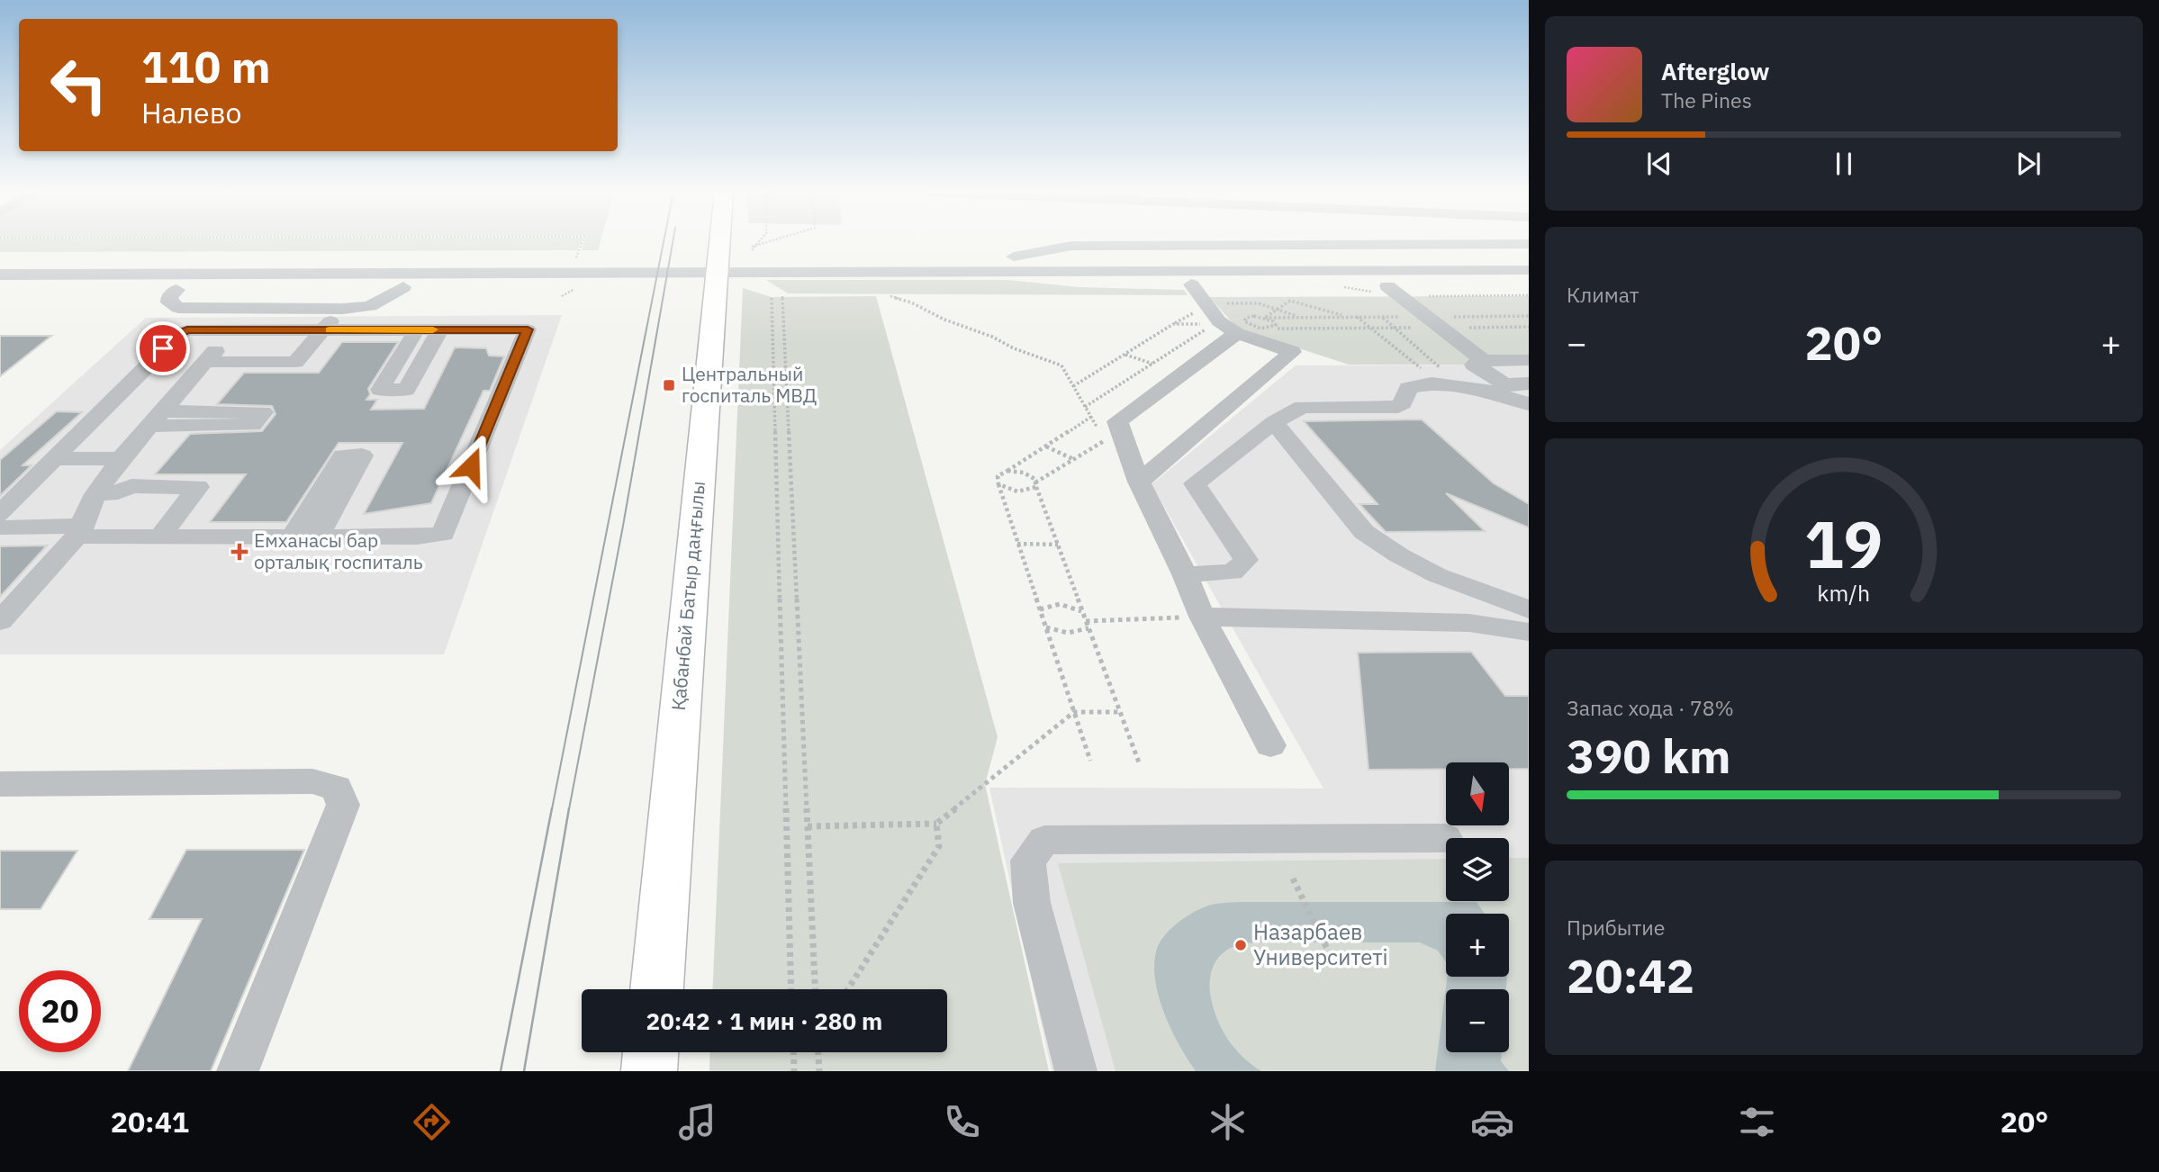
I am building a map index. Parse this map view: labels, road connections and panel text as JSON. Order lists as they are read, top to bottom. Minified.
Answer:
{"streets":{"main road":["Қабанбай Батыр даңғылы"]},"places":{"transit":["Центральный госпиталь МВД"],"health":["Емханасы бар орталық госпиталь"],"other":["Назарбаев Университеті"]},"north":"bottom","page":{"turn":["110 m","Налево"],"song":["Afterglow","The Pines"],"tile":["Климат",["Запас хода · 78%","390 km"],["Прибытие","20:42"]],"heat":["−","20°","+"],"map_buttons":["+","−"],"limit":"20","trip":"20:42 · 1 мин · 280 m","tabs":["20:41","20°"],"gauge":["19","km/h"]}}
